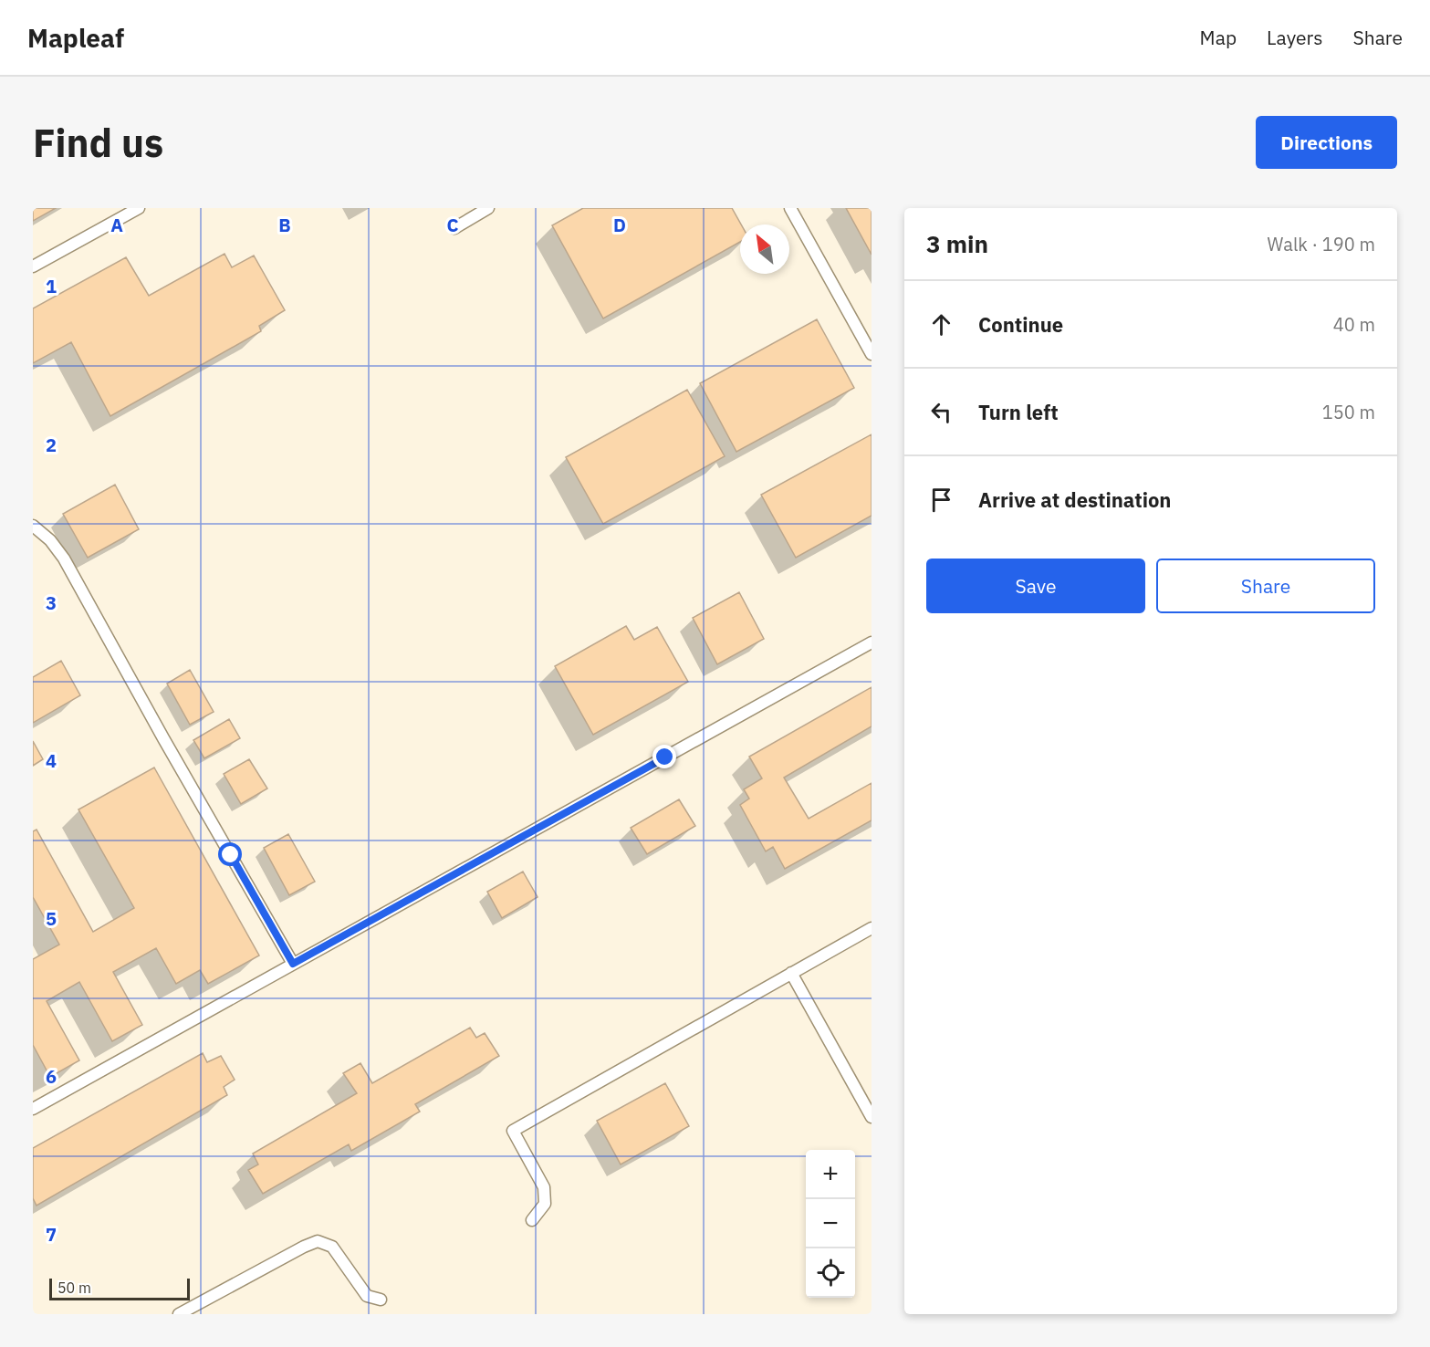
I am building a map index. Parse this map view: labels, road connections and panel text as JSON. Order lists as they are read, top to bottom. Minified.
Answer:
{"scale_bar":"50 m","north":"top left","page":{"header":"Mapleaf","nav":["Map","Layers","Share"],"buttons":["Directions",["Save","Share"]],"title":"Find us","heading":["3 min","Walk · 190 m"],"list":[["Continue","40 m"],["Turn left","150 m"],"Arrive at destination"],"map_buttons":["+","−"],"scale":"50 m"},"grid":{"columns":["A","B","C","D"],"rows":["1","2","3","4","5","6","7"]}}
